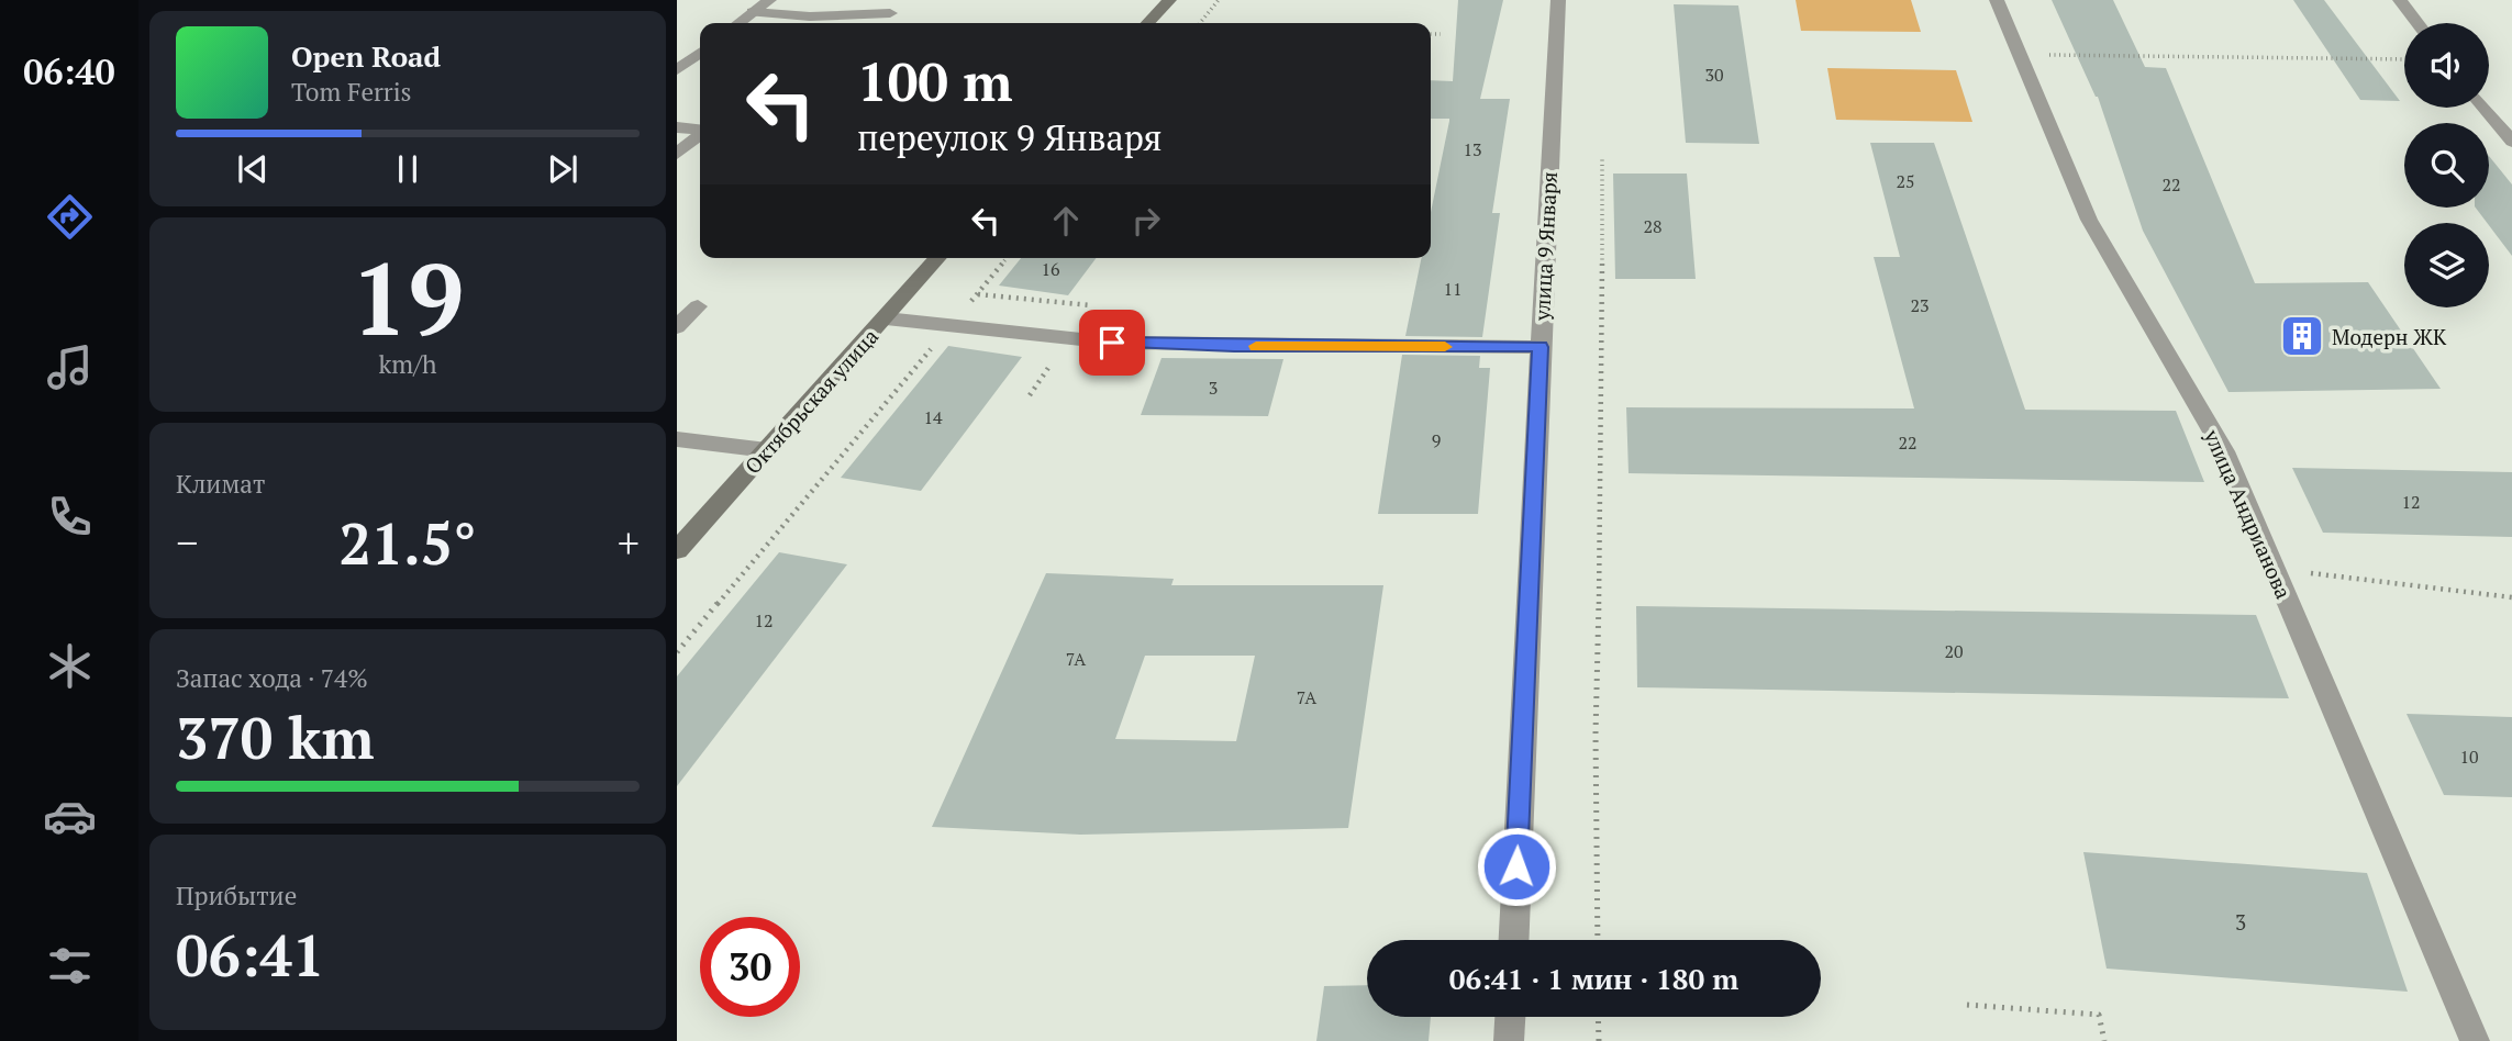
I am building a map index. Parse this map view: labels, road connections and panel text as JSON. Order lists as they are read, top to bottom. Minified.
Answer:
{"streets":{"main road":["Октябрьская улица"],"street":["улица 9 Января","улица Андрианова"]},"places":{"building":["Модерн ЖК"]},"house_numbers":["30","13","25","22","28","16","11","23","3","14","9","22","12","12","20","7А","7А","10","3"],"page":{"tabs":"06:40","turn":["100 m","переулок 9 Января"],"song":["Open Road","Tom Ferris"],"tile":[["19","km/h"],"Климат",["Запас хода · 74%","370 km"],["Прибытие","06:41"]],"heat":["−","21.5°","+"],"limit":"30","trip":"06:41 · 1 мин · 180 m"}}
